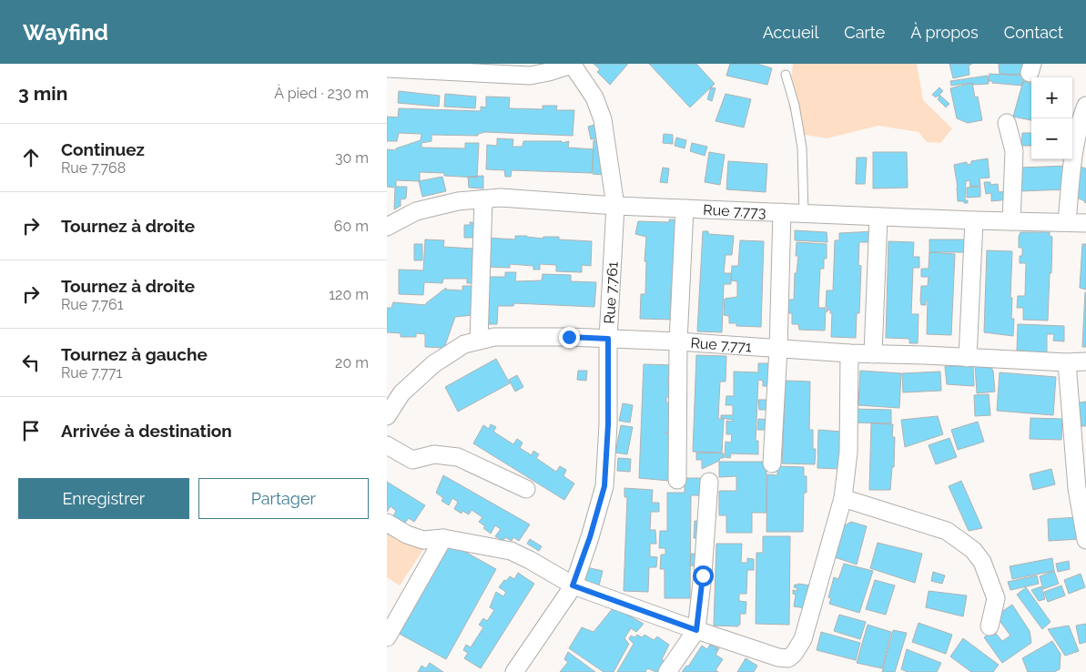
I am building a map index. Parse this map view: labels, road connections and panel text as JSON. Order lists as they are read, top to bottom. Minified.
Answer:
{"streets":{"street":["Rue 7.773","Rue 7.761","Rue 7.771"]},"crossings":[["Rue 7.773","Rue 7.761"],["Rue 7.761","Rue 7.771"]],"page":{"header":"Wayfind","nav":["Accueil","Carte","À propos","Contact"],"heading":["3 min","À pied · 230 m"],"map_buttons":["+","−"],"list":[["Continuez","Rue 7.768","30 m"],["Tournez à droite","60 m"],["Tournez à droite","Rue 7.761","120 m"],["Tournez à gauche","Rue 7.771","20 m"],"Arrivée à destination"],"buttons":["Enregistrer","Partager"]}}
